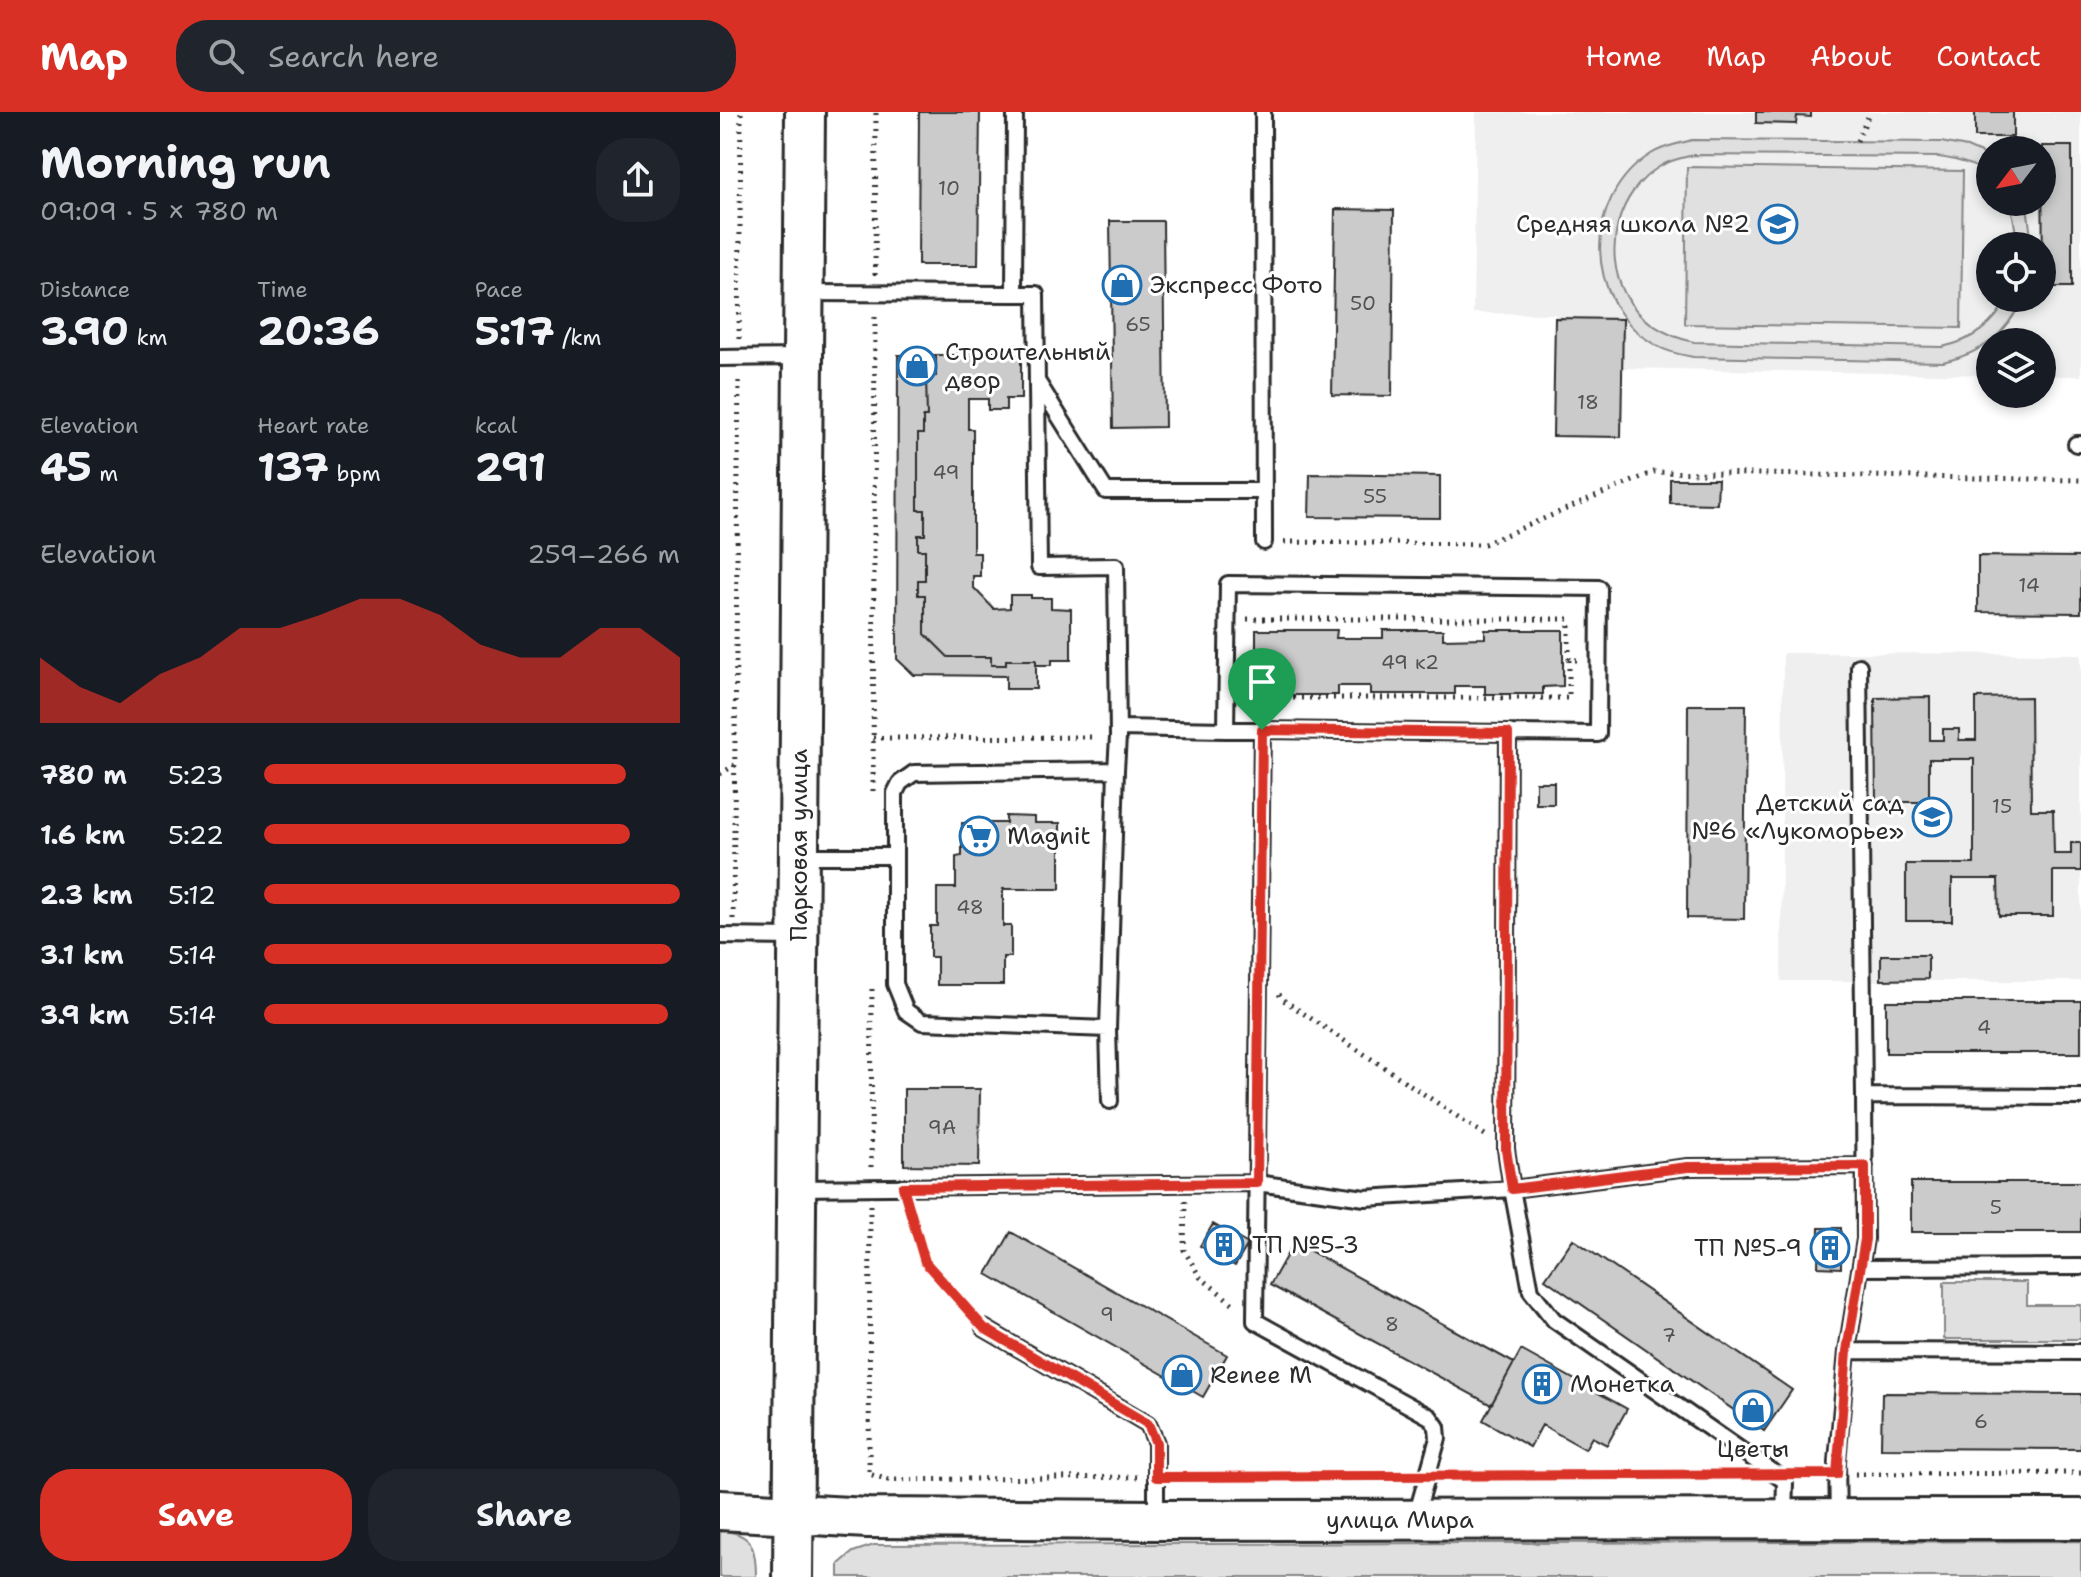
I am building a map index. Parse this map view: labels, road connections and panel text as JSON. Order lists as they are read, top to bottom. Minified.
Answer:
{"streets":{"main road":["Парковая улица","улица Мира"]},"crossings":[["Парковая улица","улица Мира"]],"places":{"school or university":["Средняя школа №2","Детский сад №6 «Лукоморье»"],"shop":["Экспресс Фото","Строительный двор","Renee M","Цветы"],"supermarket":["Magnit"],"building":["ТП №5-3","ТП №5-9","Монетка"]},"house_numbers":["10","50","65","18","49","55","14","49 к2","15","48","4","9А","5","9","8","7","6"],"north":"bottom left","page":{"header":"Map","search":"Search here","nav":["Home","Map","About","Contact"],"heading":["Morning run","09:09 · 5 × 780 m"],"stats":[["Distance","3.90 km"],["Time","20:36"],["Pace","5:17 /km"],["Elevation","45 m"],["Heart rate","137 bpm"],["kcal","291"]],"chart":["Elevation","259–266 m"],"list":[{"name":"780 m","note":"5:23"},{"name":"1.6 km","note":"5:22"},{"name":"2.3 km","note":"5:12"},{"name":"3.1 km","note":"5:14"},{"name":"3.9 km","note":"5:14"}],"buttons":["Save","Share"]}}
